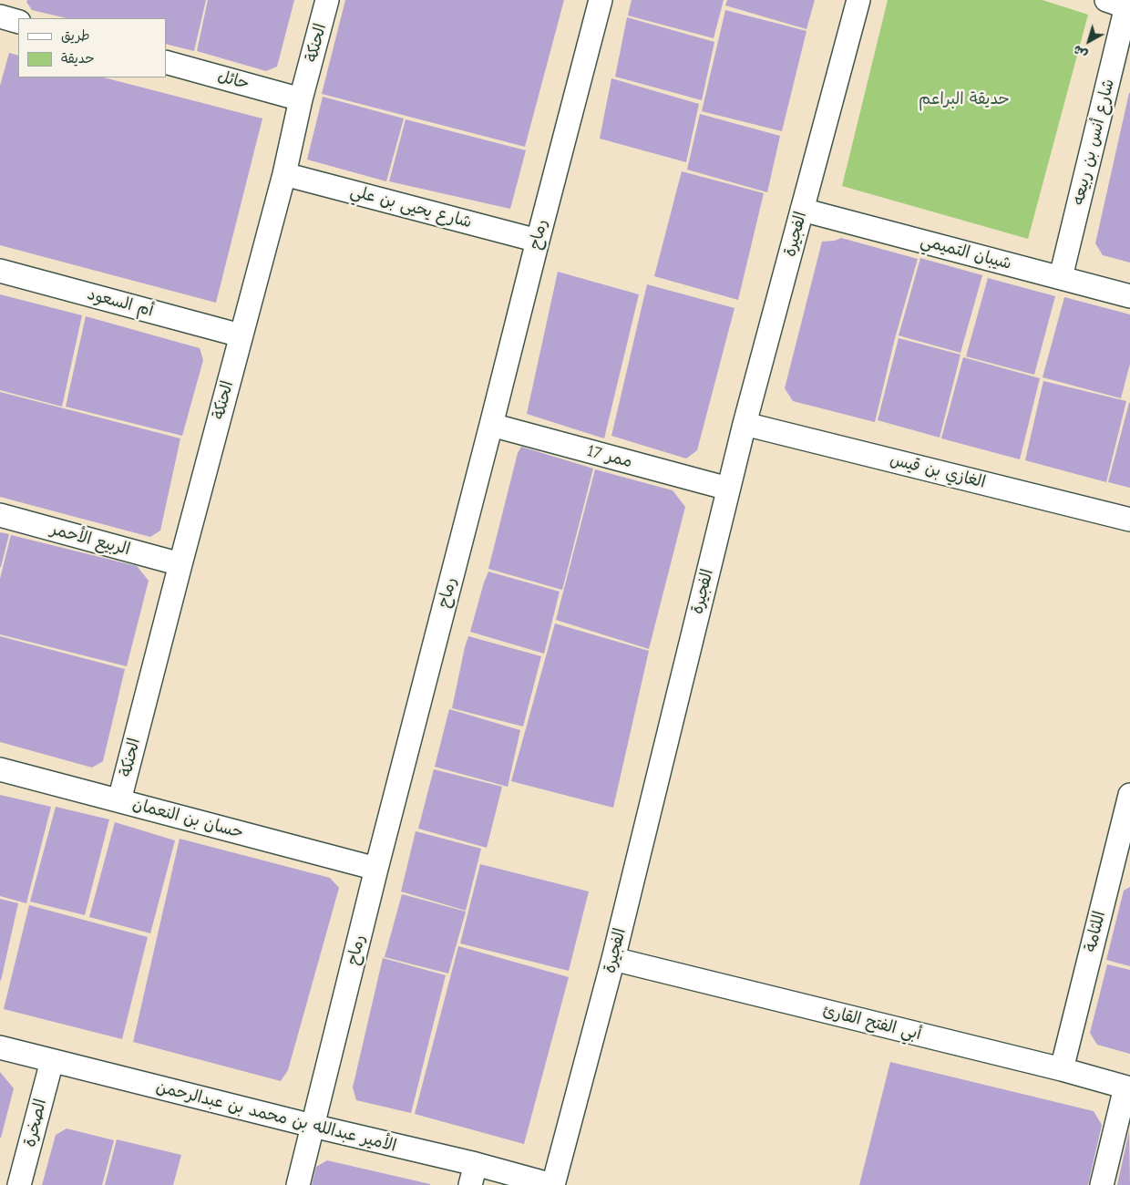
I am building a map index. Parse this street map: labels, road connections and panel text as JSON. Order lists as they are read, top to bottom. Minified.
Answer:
{"streets":{"street":["الحنكة","حائل","شارع أنس بن ربيعه","شارع يحيى بن علي","رماح","الفجيرة","شيبان التميمي","أم السعود","ممر 17","الغازي بن قيس","الربيع الأحمر","حسان بن النعمان","اللثامة","أبي الفتح القارئ","الأمير عبدالله بن محمد بن عبدالرحمن","الصخرة"]},"crossings":[["الحنكة","حائل"],["الحنكة","شارع يحيى بن علي"],["الحنكة","أم السعود"],["الحنكة","الربيع الأحمر"],["الحنكة","حسان بن النعمان"],["شارع أنس بن ربيعه","شيبان التميمي"],["شارع يحيى بن علي","رماح"],["رماح","ممر 17"],["رماح","حسان بن النعمان"],["رماح","الأمير عبدالله بن محمد بن عبدالرحمن"],["الفجيرة","شيبان التميمي"],["الفجيرة","ممر 17"],["الفجيرة","الغازي بن قيس"],["الفجيرة","أبي الفتح القارئ"],["الفجيرة","الأمير عبدالله بن محمد بن عبدالرحمن"],["اللثامة","أبي الفتح القارئ"],["الأمير عبدالله بن محمد بن عبدالرحمن","الصخرة"]],"parks":["حديقة البراعم"],"legend":["طريق","حديقة"],"north":"bottom left"}
